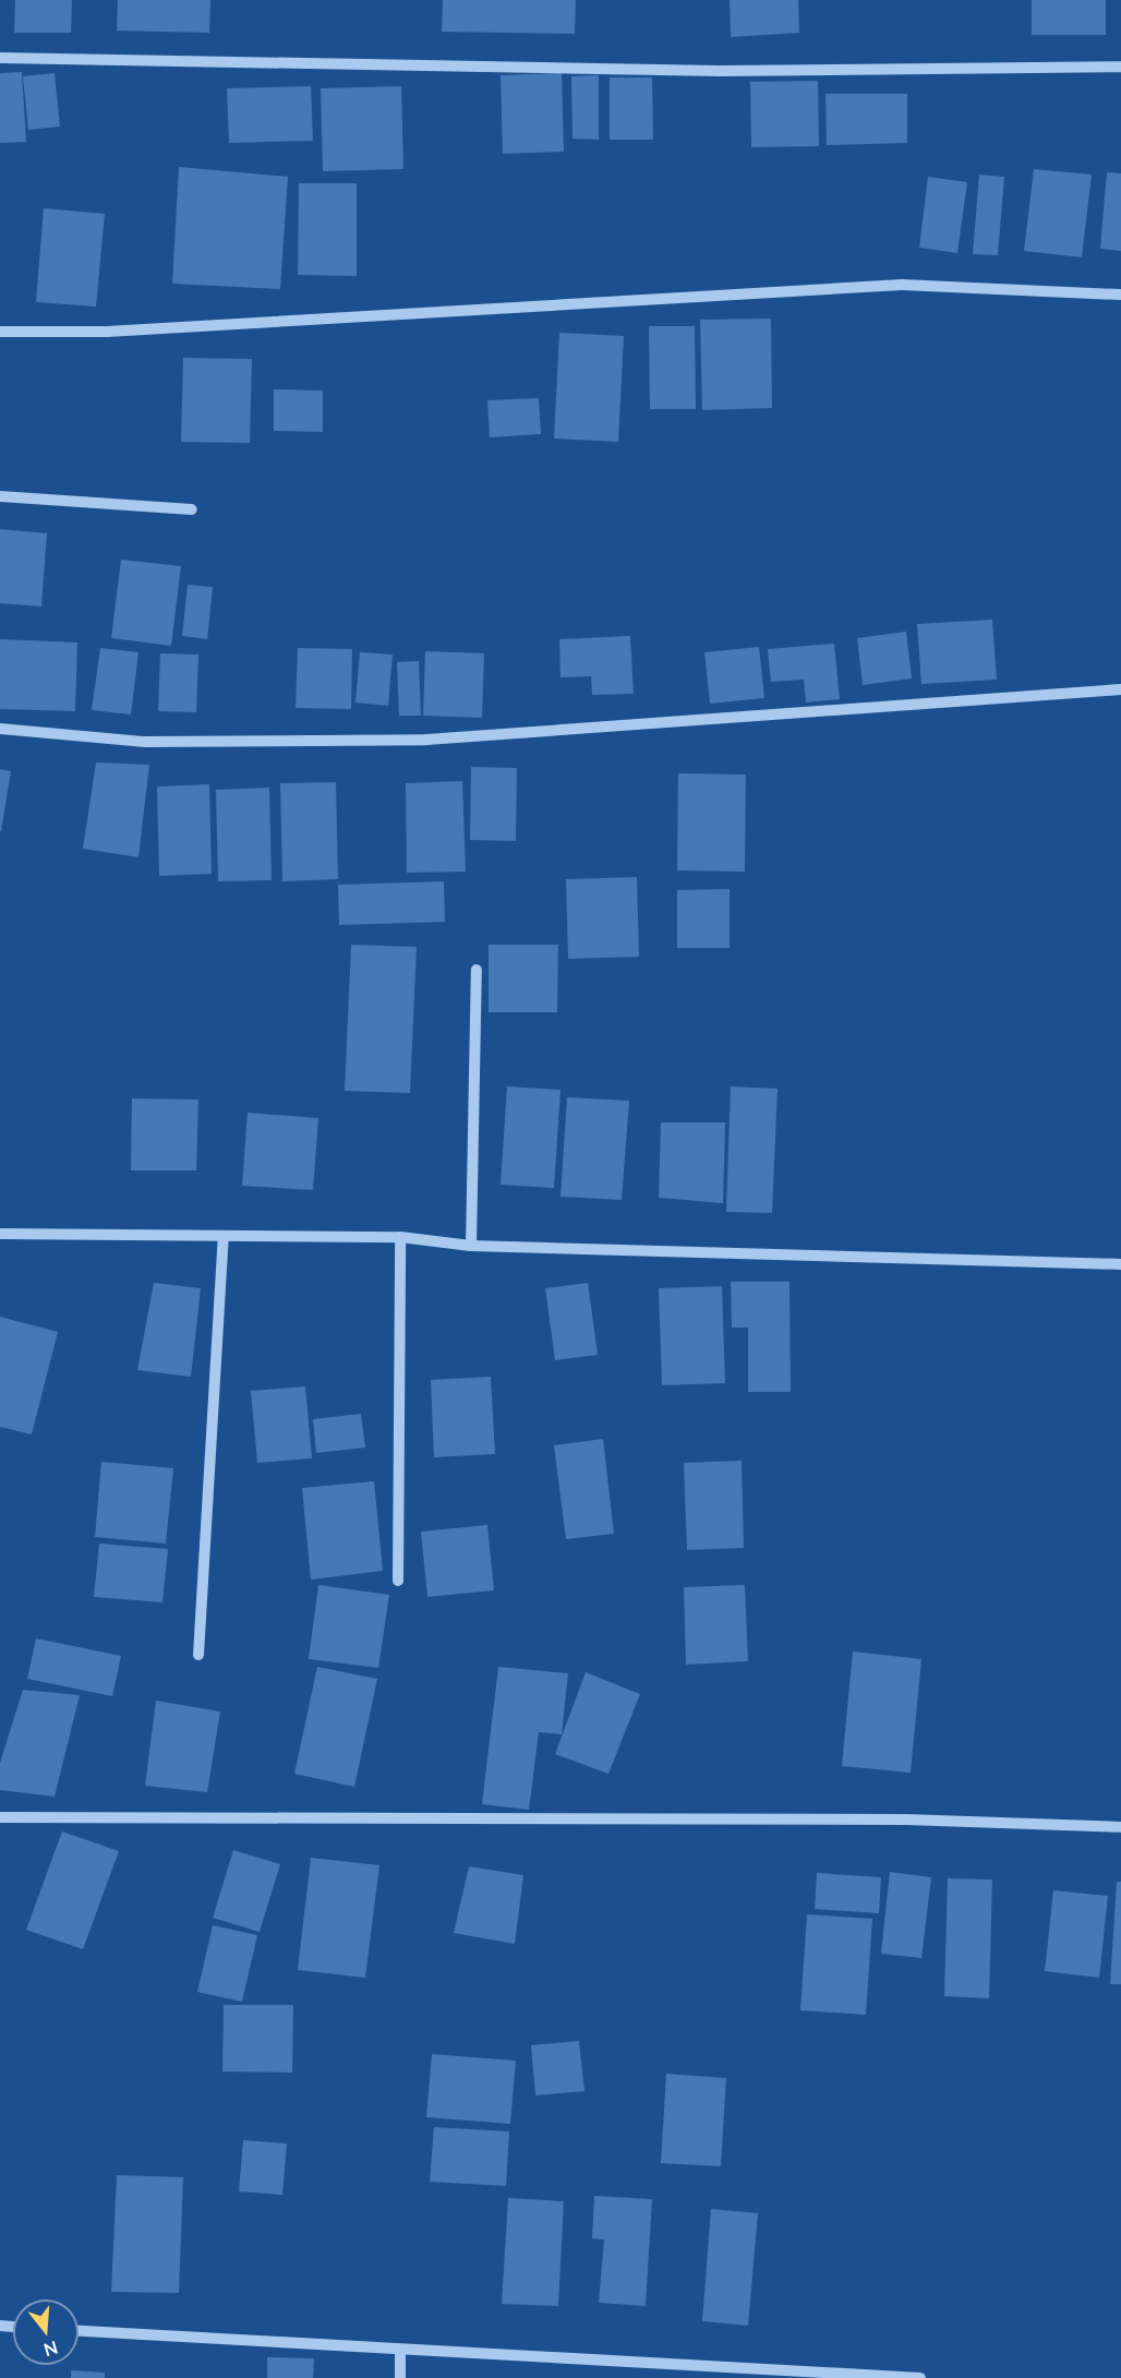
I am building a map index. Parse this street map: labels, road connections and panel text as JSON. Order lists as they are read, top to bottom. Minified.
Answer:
{"north":"bottom"}
